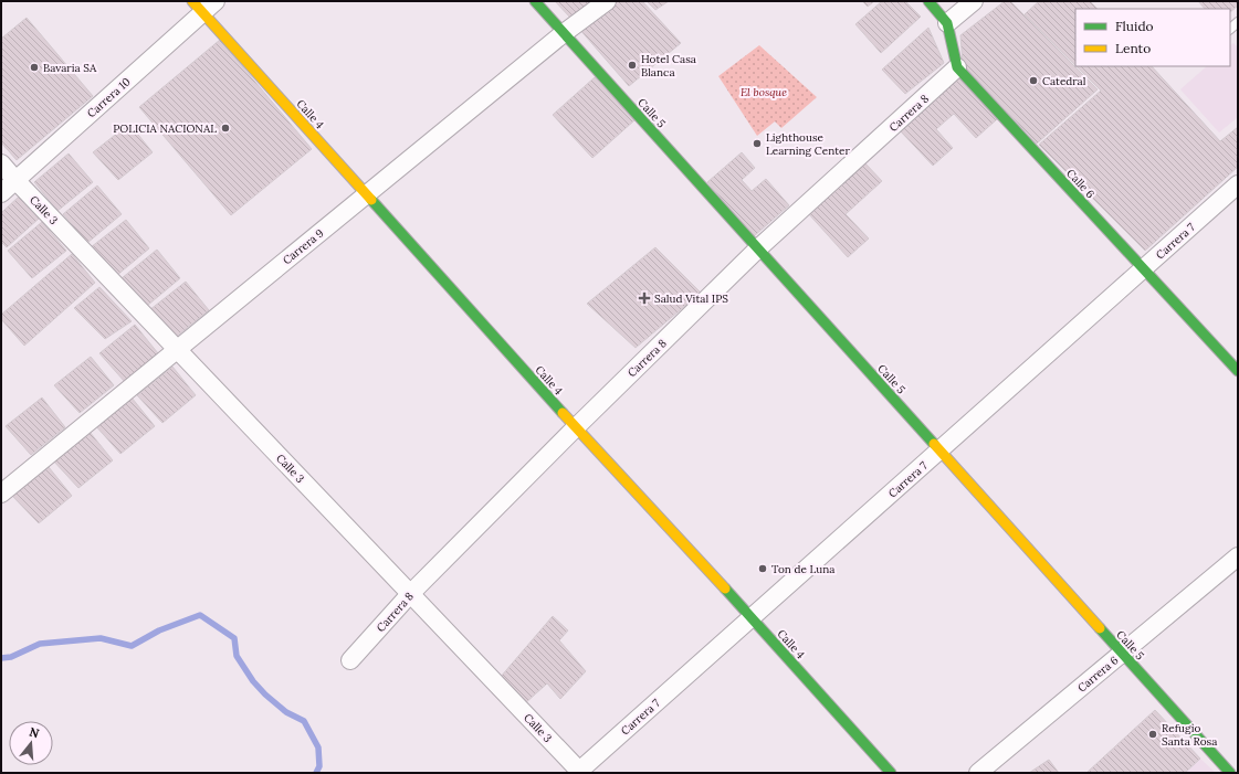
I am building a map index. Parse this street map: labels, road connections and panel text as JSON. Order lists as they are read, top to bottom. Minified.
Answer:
{"streets":{"street":["Carrera 10","Calle 5","Carrera 8","Calle 4","Calle 6","Calle 3","Carrera 7","Carrera 9","Carrera 6"]},"crossings":[["Carrera 10","Calle 4"],["Carrera 10","Calle 3"],["Calle 5","Carrera 8"],["Calle 5","Carrera 7"],["Calle 5","Carrera 9"],["Calle 5","Carrera 6"],["Carrera 8","Calle 4"],["Carrera 8","Calle 6"],["Carrera 8","Calle 3"],["Calle 4","Carrera 7"],["Calle 4","Carrera 9"],["Calle 6","Carrera 7"],["Calle 3","Carrera 7"],["Calle 3","Carrera 9"]],"parks":["El bosque"],"places":{"other":["Hotel Casa Blanca","Bavaria SA","Catedral","POLICIA NACIONAL","Lighthouse Learning Center","Ton de Luna","Refugio Santa Rosa"],"health":["Salud Vital IPS"]},"legend":["Fluido","Lento"],"north":"top"}
